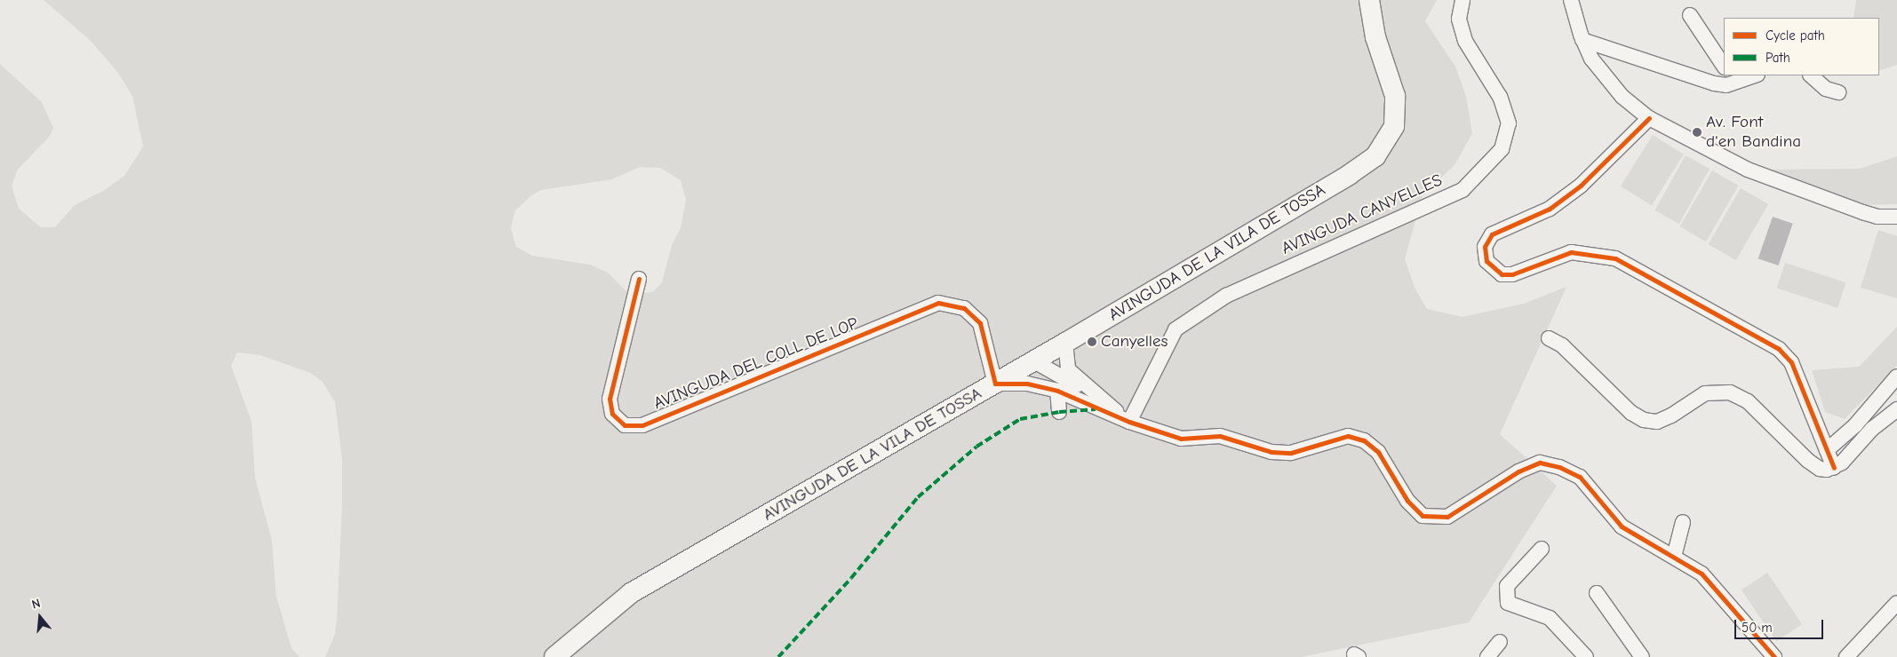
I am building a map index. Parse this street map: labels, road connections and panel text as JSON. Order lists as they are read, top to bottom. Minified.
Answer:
{"streets":{"main road":["AVINGUDA DE LA VILA DE TOSSA"],"street":["AVINGUDA CANYELLES","AVINGUDA DEL COLL DE LOP"]},"crossings":[["AVINGUDA DE LA VILA DE TOSSA","AVINGUDA DEL COLL DE LOP"]],"places":["Av. Font d'en Bandina","Canyelles"],"legend":["Cycle path","Path"],"scale_bar":"50 m","north":"top"}
